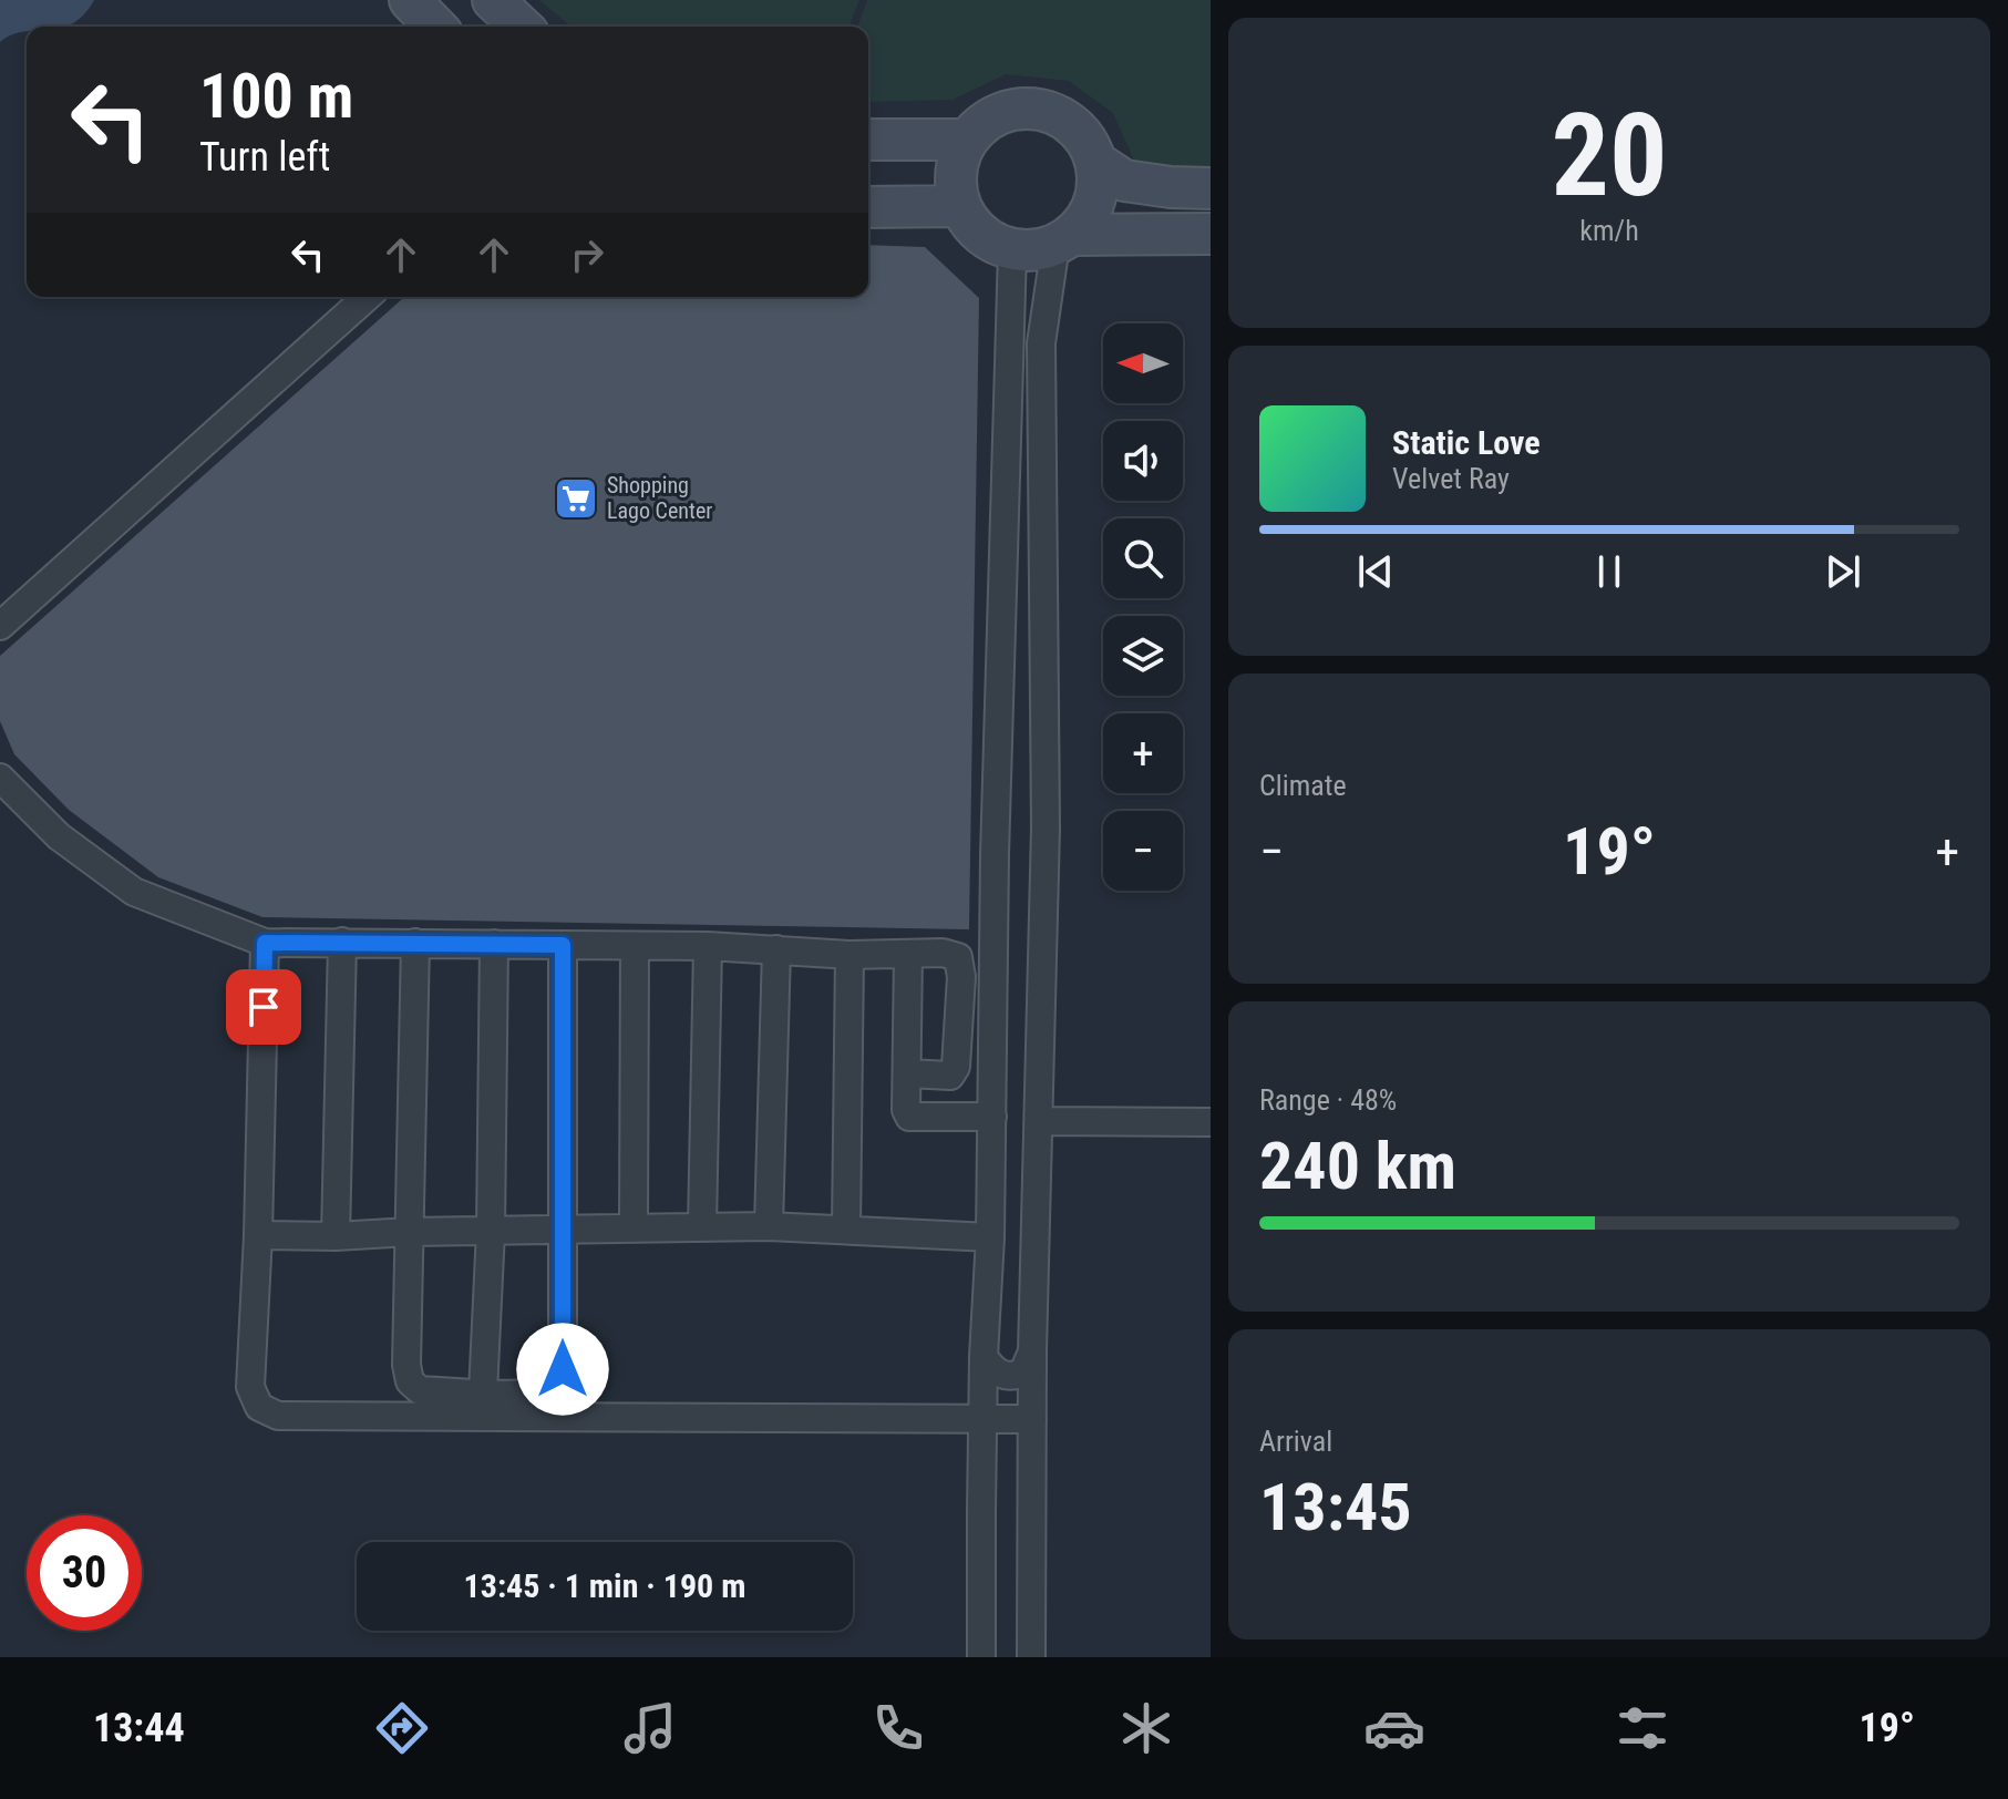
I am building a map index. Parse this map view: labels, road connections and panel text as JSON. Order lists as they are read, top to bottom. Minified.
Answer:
{"places":{"supermarket":["Shopping Lago Center"]},"north":"left","page":{"tile":[["20","km/h"],"Climate",["Range · 48%","240 km"],["Arrival","13:45"]],"turn":["100 m","Turn left"],"map_buttons":["+","−"],"song":["Static Love","Velvet Ray"],"heat":["−","19°","+"],"limit":"30","trip":"13:45 · 1 min · 190 m","tabs":["13:44","19°"]}}
